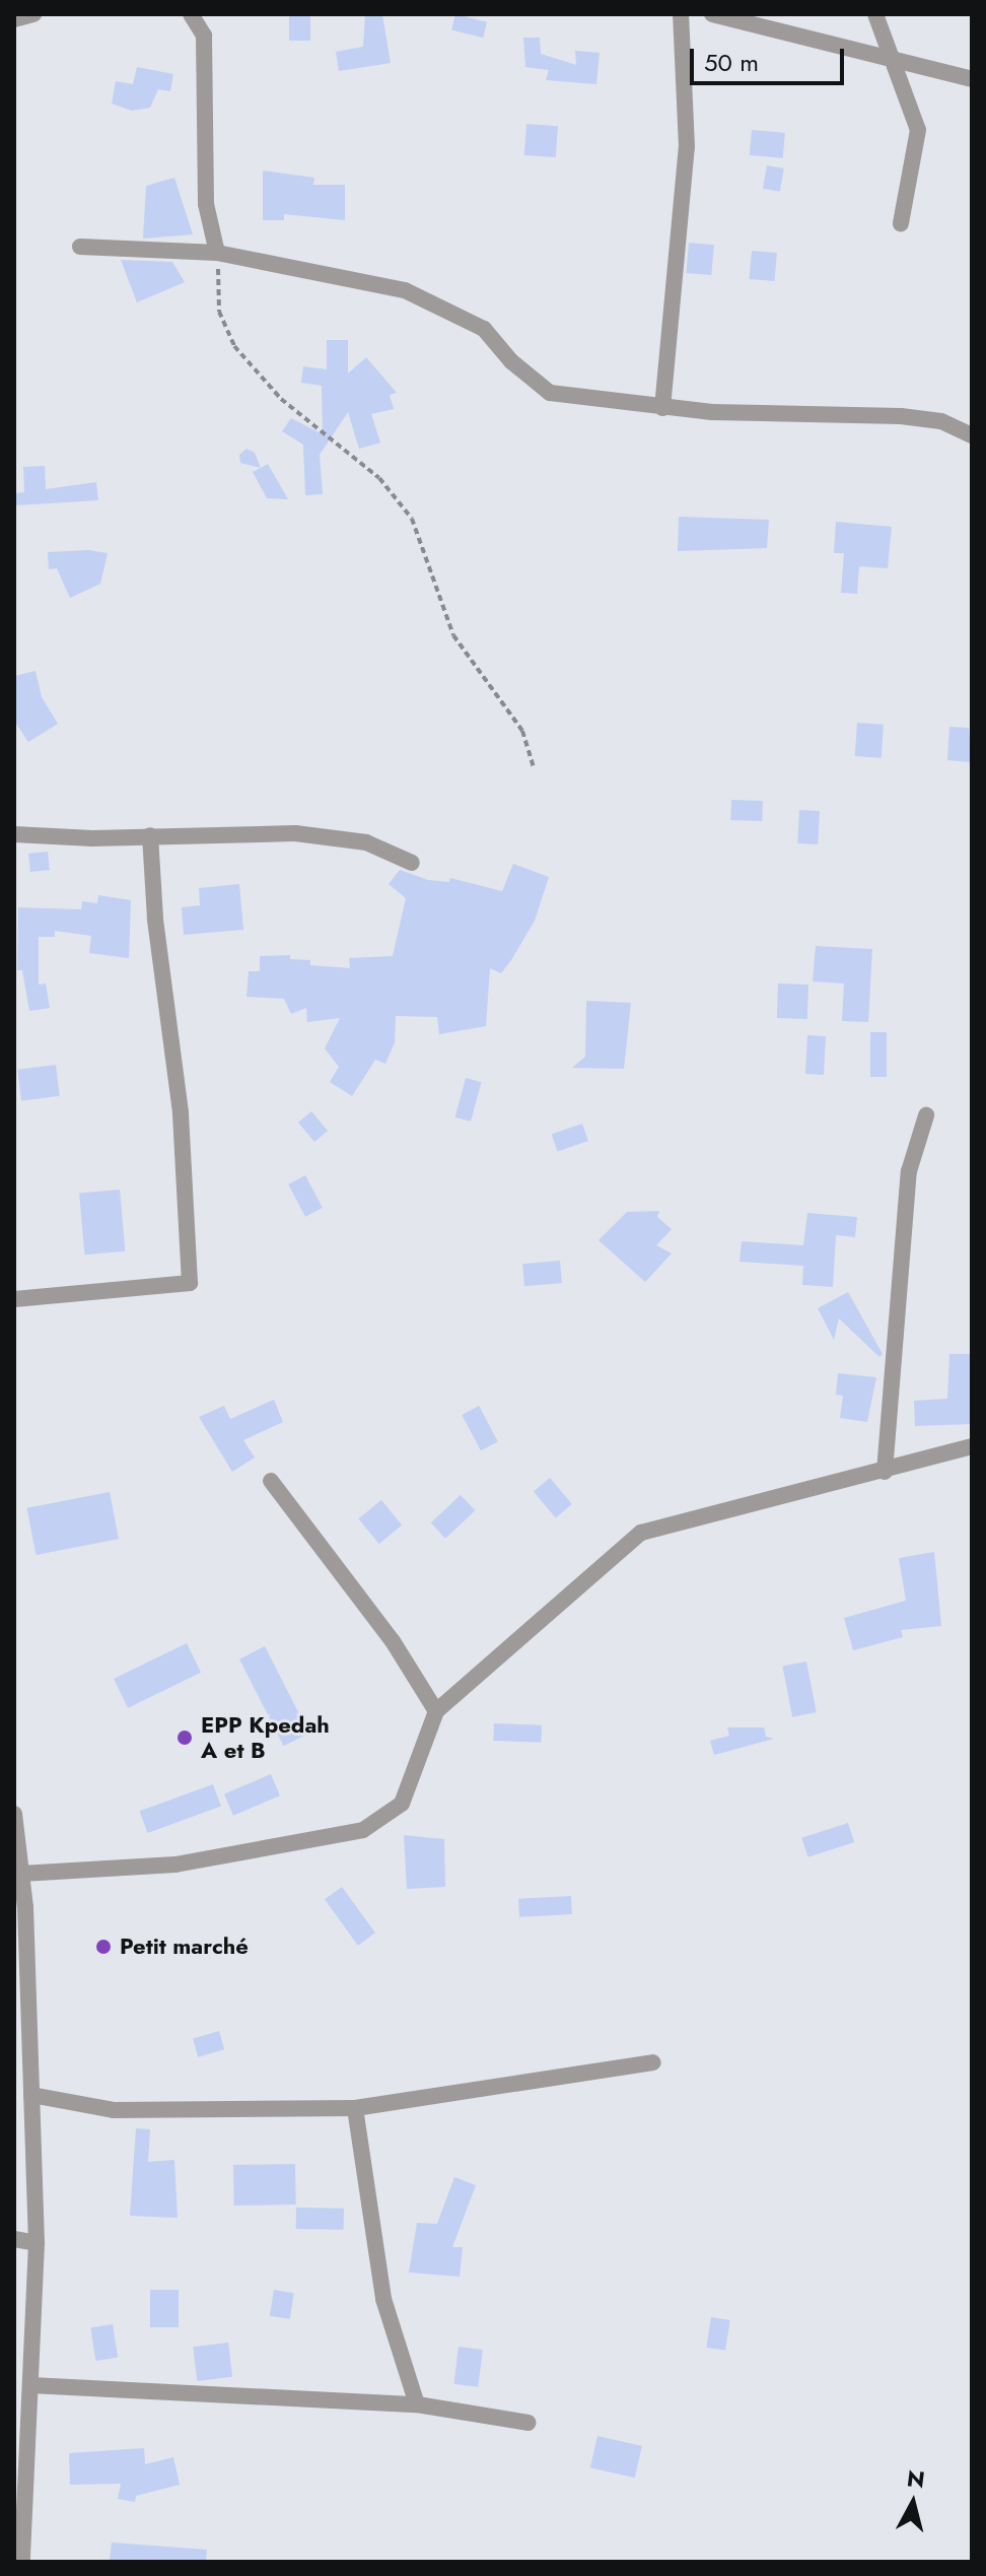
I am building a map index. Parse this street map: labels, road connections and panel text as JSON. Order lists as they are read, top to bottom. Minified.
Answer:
{"places":["EPP Kpedah A et B","Petit marché"],"scale_bar":"50 m","north":"top"}
